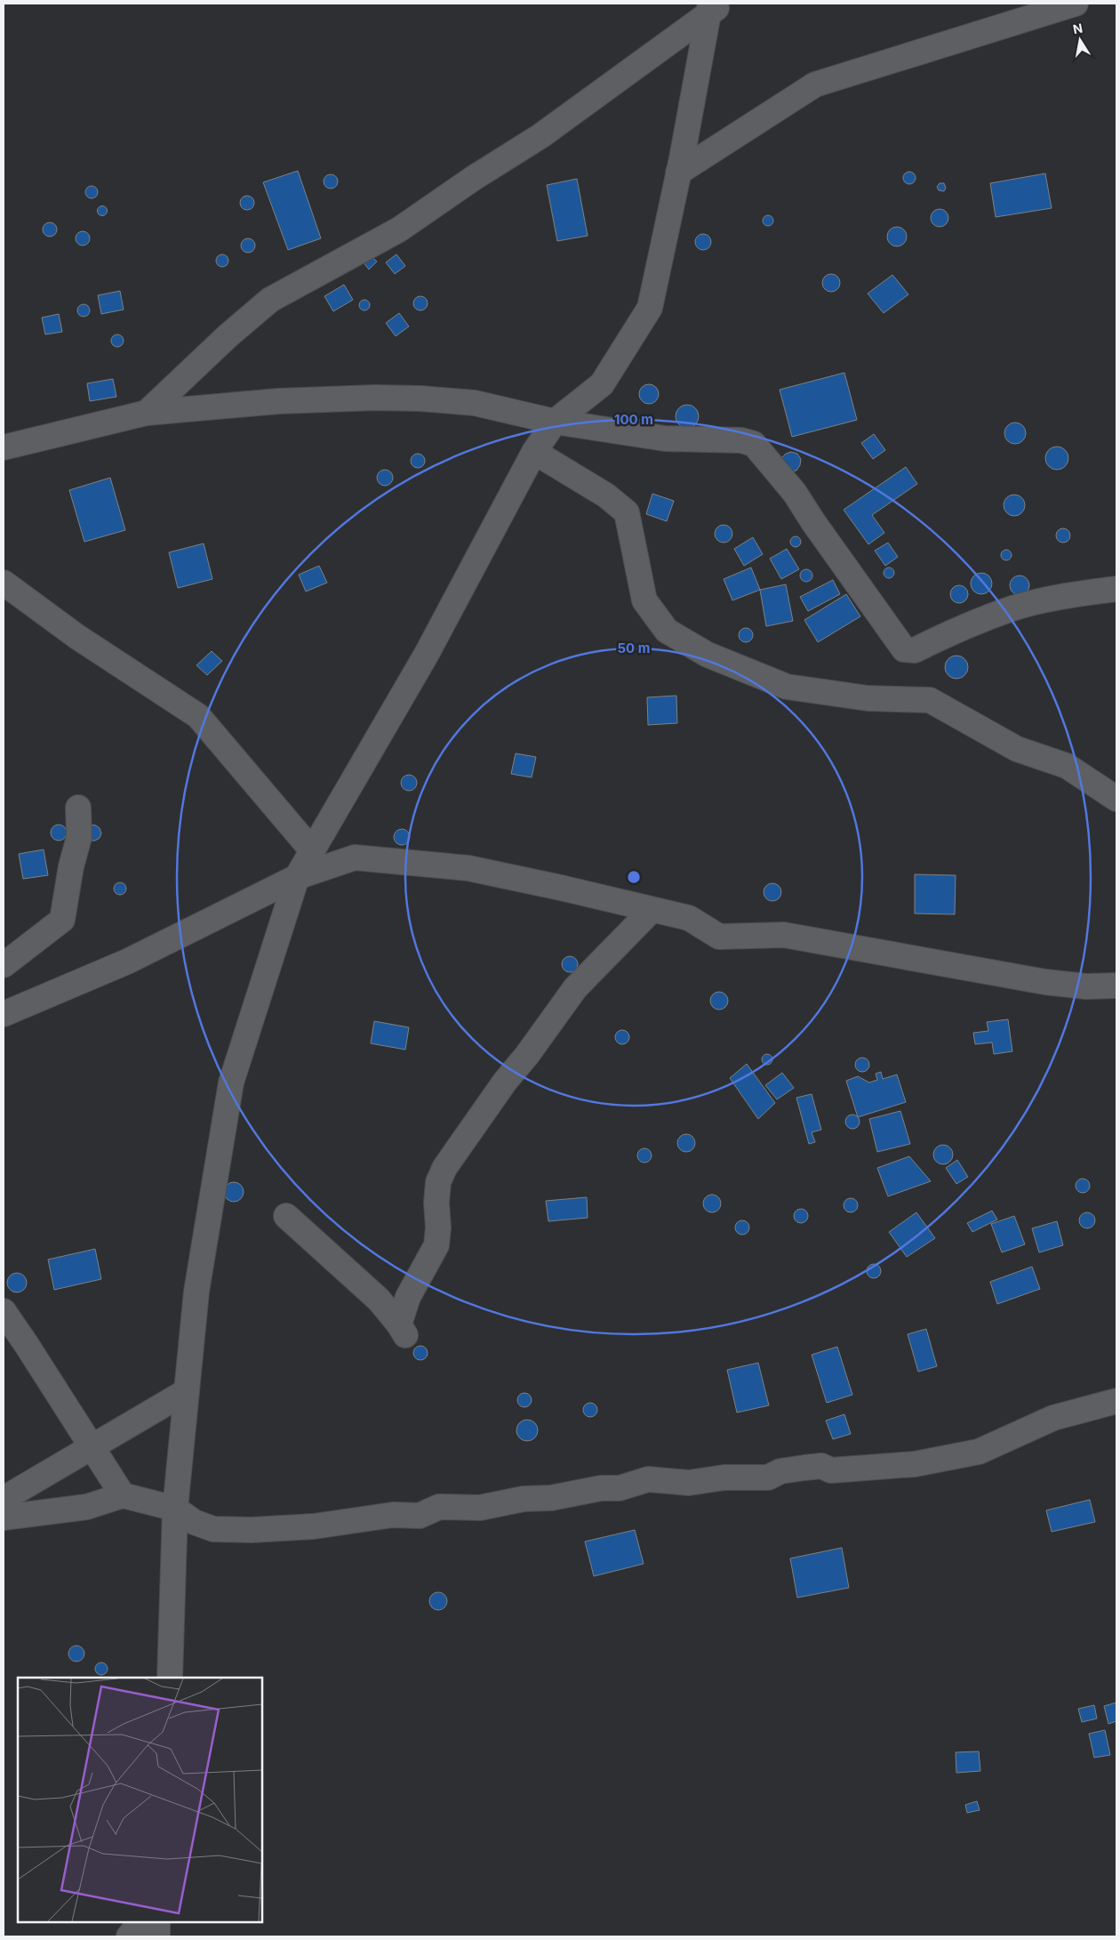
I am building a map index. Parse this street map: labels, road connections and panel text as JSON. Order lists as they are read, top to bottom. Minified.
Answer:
{"north":"top","rings":["100 m","50 m"]}
